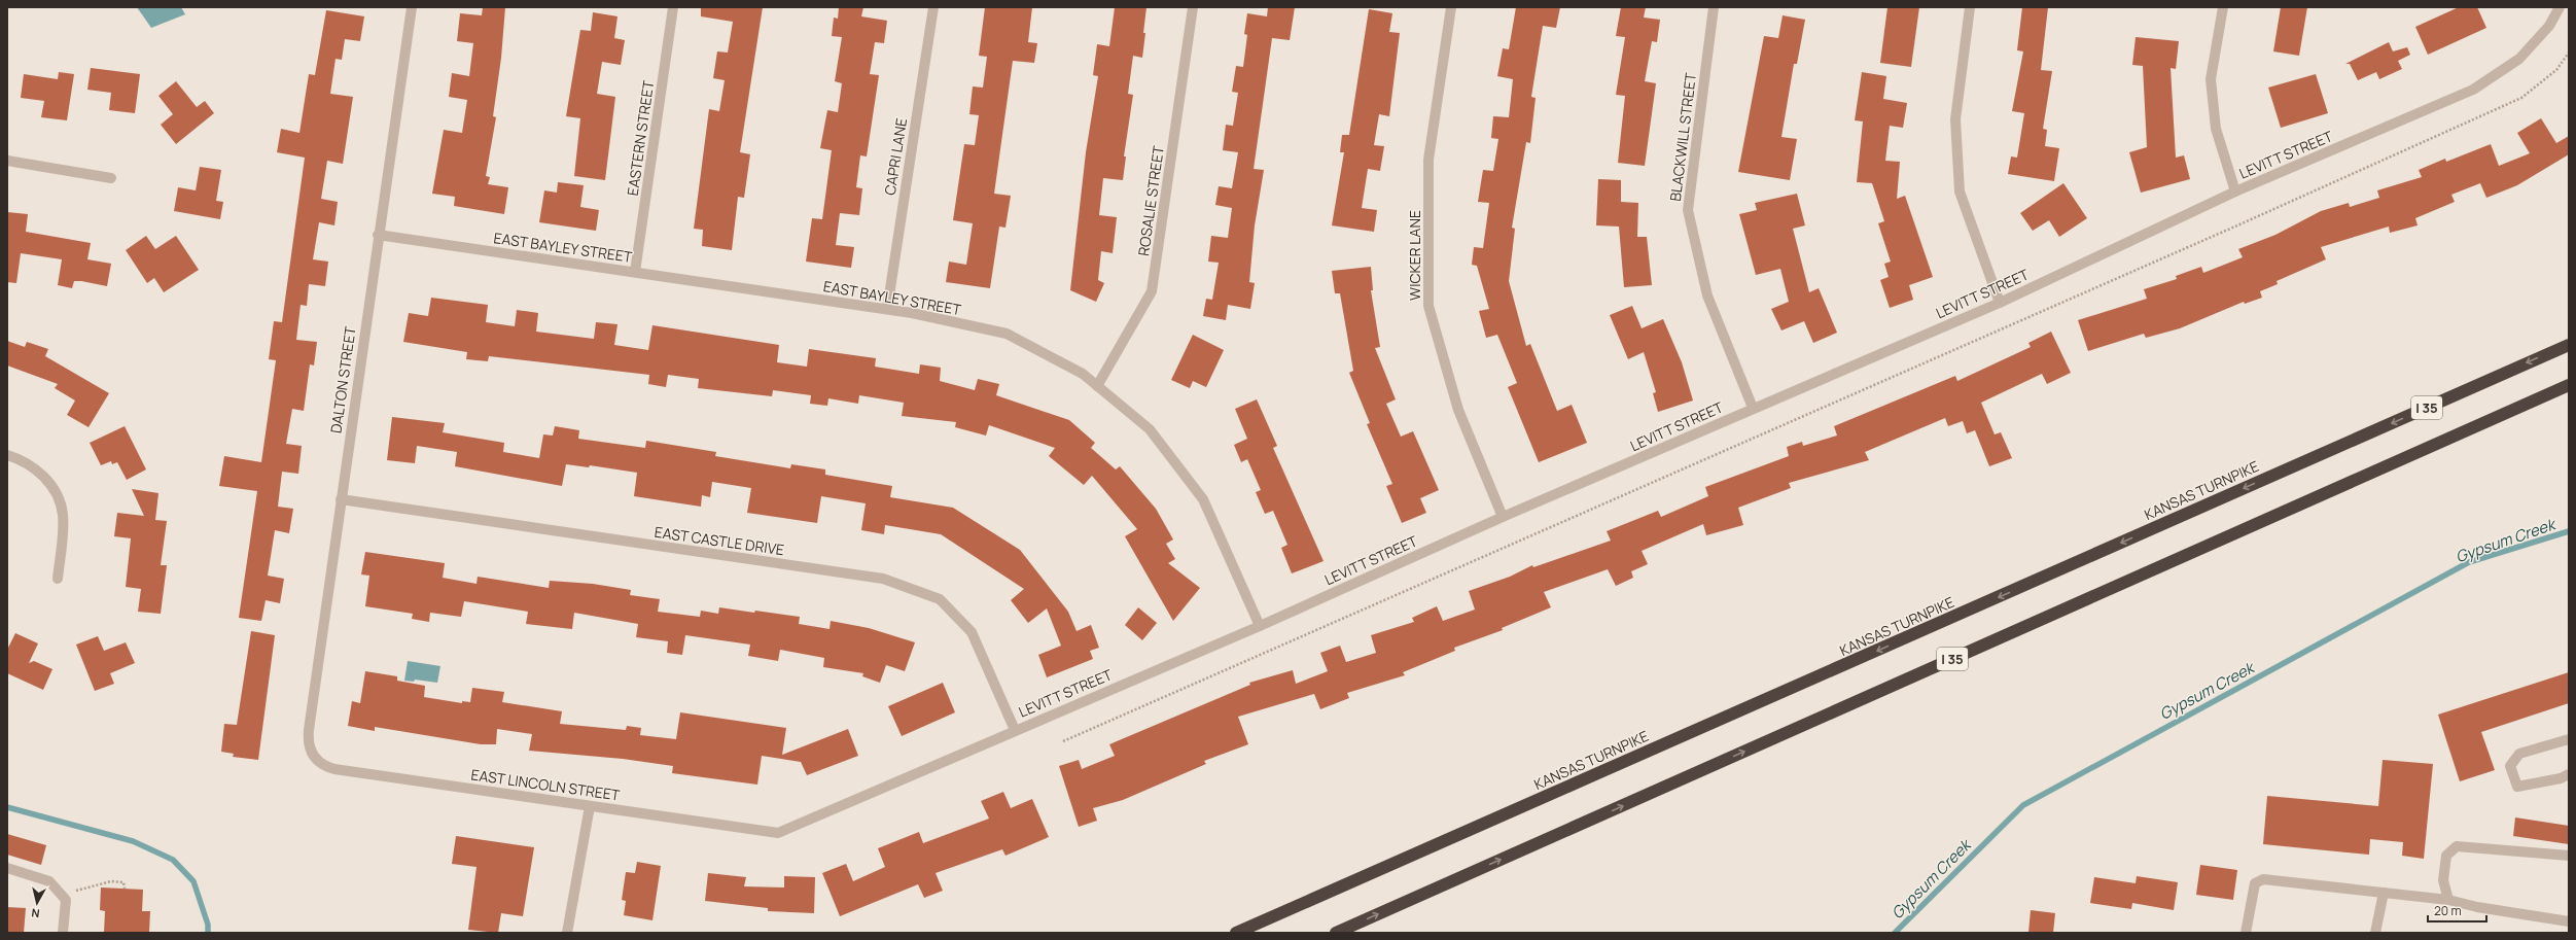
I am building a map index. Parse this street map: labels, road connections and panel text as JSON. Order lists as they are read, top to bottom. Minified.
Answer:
{"streets":{"highway":["I 35","KANSAS TURNPIKE"],"street":["BLACKWILL STREET","EASTERN STREET","LEVITT STREET","CAPRI LANE","ROSALIE STREET","EAST BAYLEY STREET","WICKER LANE","DALTON STREET","EAST CASTLE DRIVE","EAST LINCOLN STREET"]},"crossings":[["BLACKWILL STREET","LEVITT STREET"],["EASTERN STREET","EAST BAYLEY STREET"],["LEVITT STREET","EAST BAYLEY STREET"],["LEVITT STREET","WICKER LANE"],["LEVITT STREET","EAST CASTLE DRIVE"],["LEVITT STREET","EAST LINCOLN STREET"],["CAPRI LANE","EAST BAYLEY STREET"],["ROSALIE STREET","EAST BAYLEY STREET"],["EAST BAYLEY STREET","DALTON STREET"],["DALTON STREET","EAST CASTLE DRIVE"],["DALTON STREET","EAST LINCOLN STREET"]],"water":["Gypsum Creek"],"scale_bar":"20 m","north":"bottom"}
